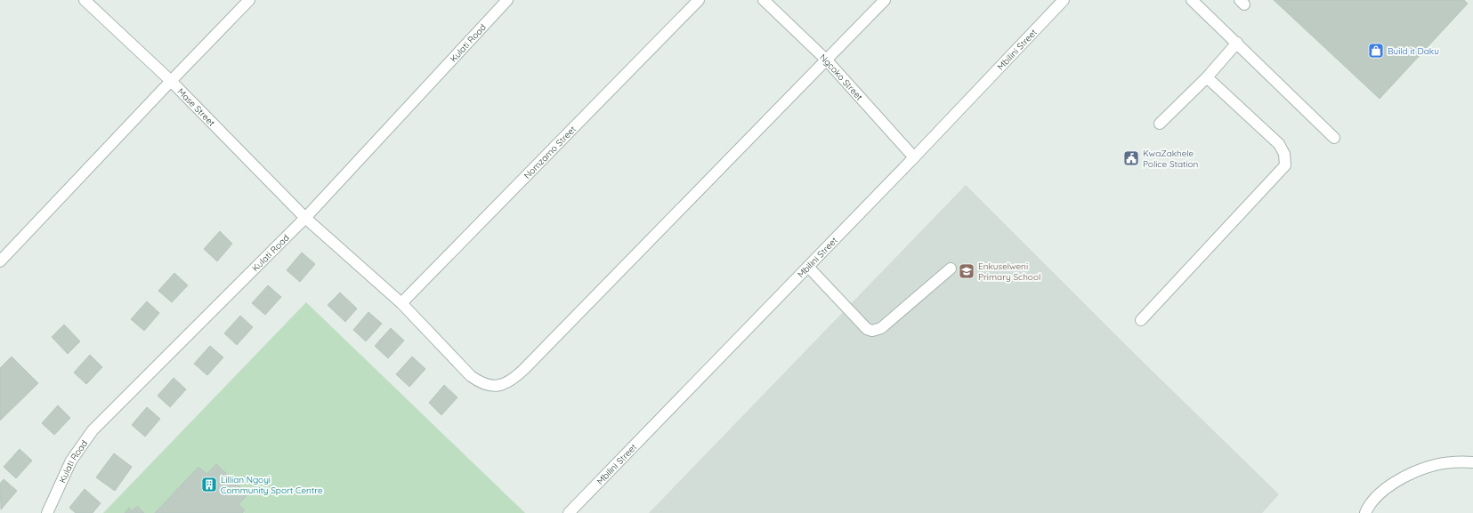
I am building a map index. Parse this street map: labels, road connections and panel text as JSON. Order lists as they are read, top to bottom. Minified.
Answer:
{"streets":{"street":["Kulati Road","Mbilini Street","Ngcoko Street","Mase Street","Nomzamo Street"]},"crossings":[["Kulati Road","Mase Street"],["Mbilini Street","Ngcoko Street"],["Ngcoko Street","Mase Street"],["Mase Street","Nomzamo Street"]],"places":{"shop":["Build it Daku"],"public building":["KwaZakhele Police Station"],"school or university":["Enkuselweni Primary School"],"building":["Lillian Ngoyi Community Sport Centre"]}}
